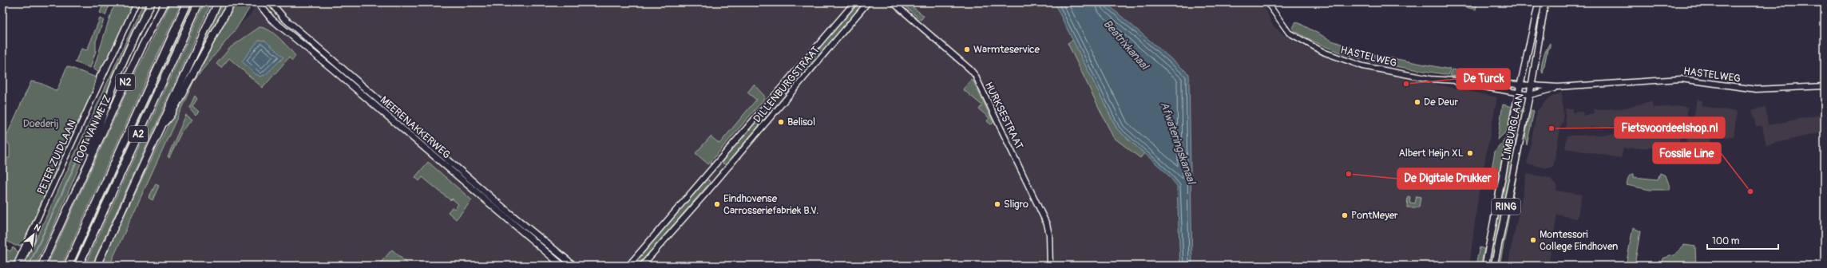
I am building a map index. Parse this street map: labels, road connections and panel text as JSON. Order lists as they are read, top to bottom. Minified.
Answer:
{"streets":{"highway":["N2","POOT VAN METZ","A2"],"main road":["LIMBURGLAAN","MEERENAKKERWEG","RING"],"street":["HASTELWEG","DILLENBURGSTRAAT","HURKSESTRAAT","PETER ZUIDLAAN"]},"crossings":[["HASTELWEG","LIMBURGLAAN"],["HASTELWEG","RING"],["N2","POOT VAN METZ"],["LIMBURGLAAN","RING"]],"water":["Beatrixkanaal","Afwateringskanaal"],"parks":["Doederij"],"places":["Warmteservice","De Turck","De Deur","Belisol","Fietsvoordeelshop.nl","Albert Heijn XL","De Digitale Drukker","Fossile Line","Eindhovense Carrosseriefabriek B.V.","Sligro","PontMeyer","Montessori College Eindhoven"],"scale_bar":"100 m","north":"top right"}
